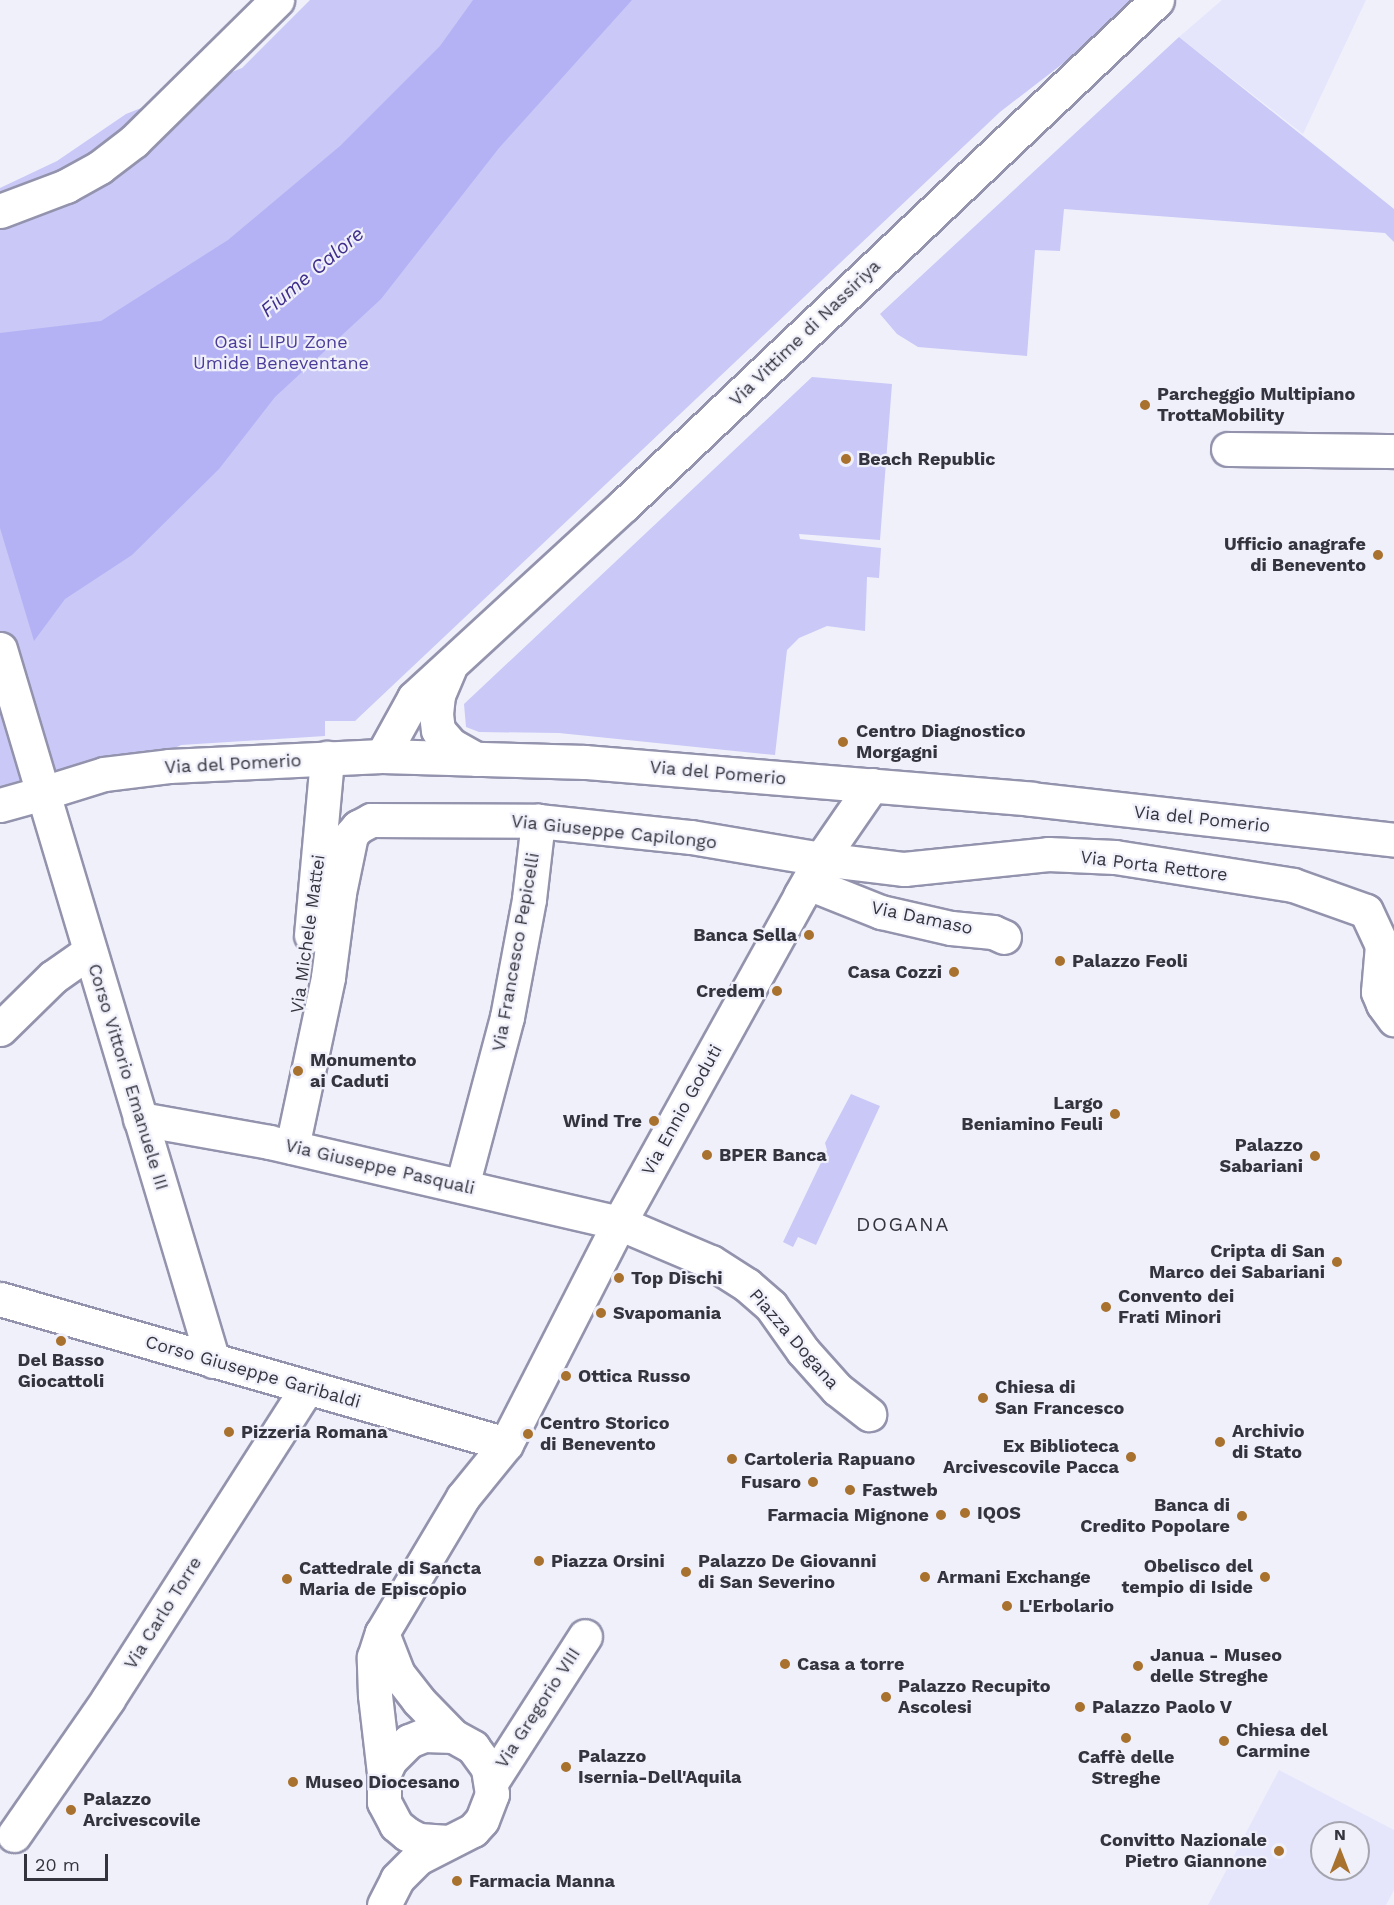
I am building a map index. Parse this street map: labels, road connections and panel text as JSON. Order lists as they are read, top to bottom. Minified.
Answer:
{"streets":{"street":["Via Vittime di Nassiriya","Via del Pomerio","Via Giuseppe Capilongo","Via Porta Rettore","Via Damaso","Via Michele Mattei","Via Francesco Pepicelli","Corso Vittorio Emanuele III","Via Ennio Goduti","Via Giuseppe Pasquali","Piazza Dogana","Corso Giuseppe Garibaldi","Via Carlo Torre","Via Gregorio VIII"]},"crossings":[["Via Vittime di Nassiriya","Via del Pomerio"],["Via del Pomerio","Via Michele Mattei"],["Via del Pomerio","Corso Vittorio Emanuele III"],["Via del Pomerio","Via Ennio Goduti"],["Via Giuseppe Capilongo","Via Porta Rettore"],["Via Giuseppe Capilongo","Via Damaso"],["Via Giuseppe Capilongo","Via Michele Mattei"],["Via Giuseppe Capilongo","Via Francesco Pepicelli"],["Via Giuseppe Capilongo","Via Ennio Goduti"],["Via Porta Rettore","Via Damaso"],["Via Porta Rettore","Via Ennio Goduti"],["Via Damaso","Via Ennio Goduti"],["Via Michele Mattei","Via Giuseppe Pasquali"],["Via Francesco Pepicelli","Via Giuseppe Pasquali"],["Corso Vittorio Emanuele III","Via Giuseppe Pasquali"],["Corso Vittorio Emanuele III","Corso Giuseppe Garibaldi"],["Via Ennio Goduti","Via Giuseppe Pasquali"],["Via Ennio Goduti","Piazza Dogana"],["Via Ennio Goduti","Corso Giuseppe Garibaldi"],["Via Giuseppe Pasquali","Piazza Dogana"],["Corso Giuseppe Garibaldi","Via Carlo Torre"]],"districts":["DOGANA"],"water":["Fiume Calore"],"parks":["Oasi LIPU Zone Umide Beneventane"],"places":["Parcheggio Multipiano TrottaMobility","Beach Republic","Ufficio anagrafe di Benevento","Centro Diagnostico Morgagni","Banca Sella","Palazzo Feoli","Casa Cozzi","Credem","Monumento ai Caduti","Largo Beniamino Feuli","Wind Tre","BPER Banca","Palazzo Sabariani","Cripta di San Marco dei Sabariani","Top Dischi","Convento dei Frati Minori","Svapomania","Del Basso Giocattoli","Ottica Russo","Chiesa di San Francesco","Pizzeria Romana","Centro Storico di Benevento","Archivio di Stato","Ex Biblioteca Arcivescovile Pacca","Cartoleria Rapuano","Fusaro","Fastweb","IQOS","Farmacia Mignone","Banca di Credito Popolare","Piazza Orsini","Palazzo De Giovanni di San Severino","Armani Exchange","Obelisco del tempio di Iside","Cattedrale di Sancta Maria de Episcopio","L'Erbolario","Casa a torre","Janua - Museo delle Streghe","Palazzo Recupito Ascolesi","Palazzo Paolo V","Caffè delle Streghe","Chiesa del Carmine","Palazzo Isernia-Dell'Aquila","Museo Diocesano","Palazzo Arcivescovile","Convitto Nazionale Pietro Giannone","Farmacia Manna"],"scale_bar":"20 m","north":"top"}
